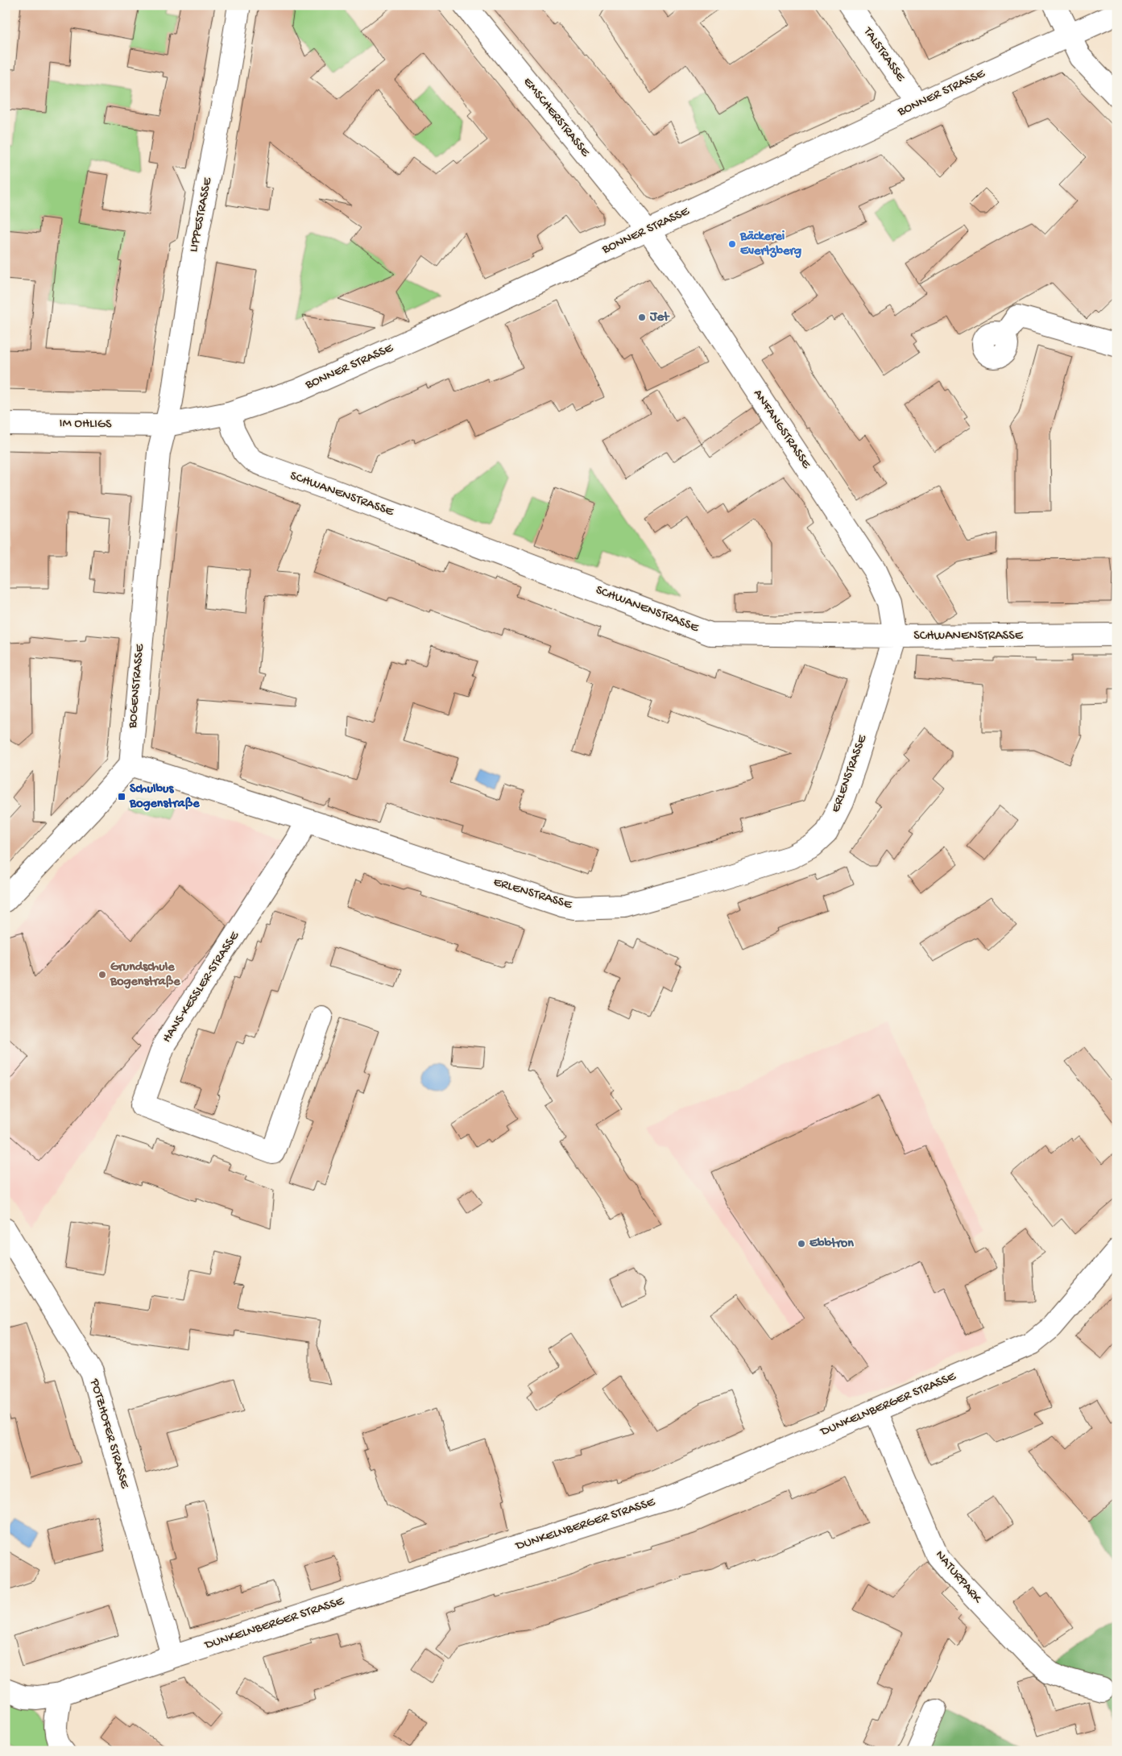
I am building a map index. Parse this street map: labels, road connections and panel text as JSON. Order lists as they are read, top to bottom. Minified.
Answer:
{"streets":{"street":["TALSTRASSE","BONNER STRASSE","EMSCHERSTRASSE","LIPPESTRASSE","IM OHLIGS","ANFANGSTRASSE","SCHWANENSTRASSE","BOGENSTRASSE","ERLENSTRASSE","HANS-KESSLER-STRASSE","DUNKELNBERGER STRASSE","POTZHOFER STRASSE","NATURPARK"]},"crossings":[["TALSTRASSE","BONNER STRASSE"],["BONNER STRASSE","EMSCHERSTRASSE"],["BONNER STRASSE","LIPPESTRASSE"],["BONNER STRASSE","IM OHLIGS"],["BONNER STRASSE","ANFANGSTRASSE"],["BONNER STRASSE","SCHWANENSTRASSE"],["BONNER STRASSE","BOGENSTRASSE"],["EMSCHERSTRASSE","ANFANGSTRASSE"],["LIPPESTRASSE","IM OHLIGS"],["LIPPESTRASSE","BOGENSTRASSE"],["IM OHLIGS","BOGENSTRASSE"],["ANFANGSTRASSE","SCHWANENSTRASSE"],["ANFANGSTRASSE","ERLENSTRASSE"],["SCHWANENSTRASSE","ERLENSTRASSE"],["BOGENSTRASSE","ERLENSTRASSE"],["ERLENSTRASSE","HANS-KESSLER-STRASSE"],["DUNKELNBERGER STRASSE","POTZHOFER STRASSE"],["DUNKELNBERGER STRASSE","NATURPARK"]],"places":{"other":["Bäckerei Evertzberg","Jet","Grundschule Bogenstraße","Ebbtron"],"transit":["Schulbus Bogenstraße"]}}
